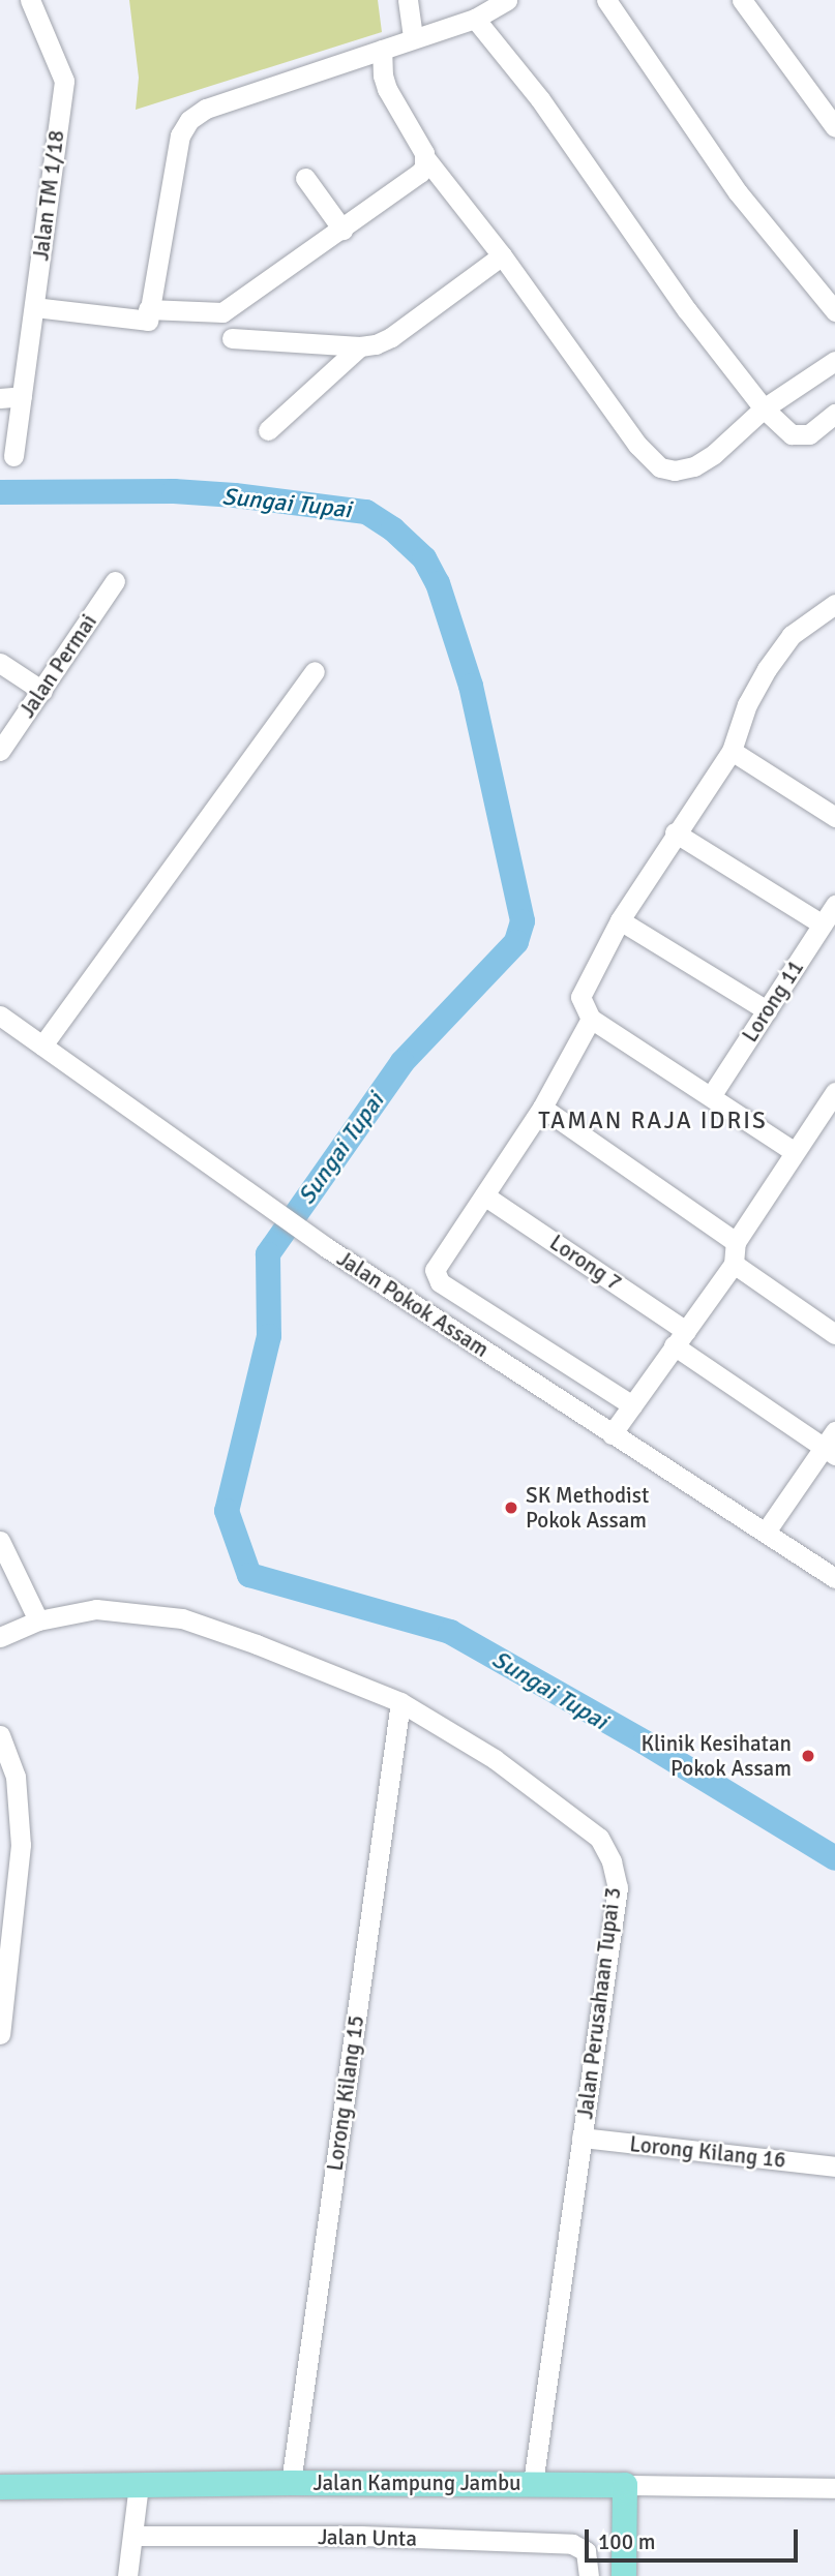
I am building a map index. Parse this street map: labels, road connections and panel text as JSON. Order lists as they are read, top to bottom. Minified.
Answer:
{"streets":{"main road":["Jalan Kampung Jambu"],"street":["Jalan TM 1/18","Jalan Permai","Lorong 11","Lorong 7","Jalan Pokok Assam","Jalan Perusahaan Tupai 3","Lorong Kilang 15","Lorong Kilang 16","Jalan Unta"]},"crossings":[["Jalan Perusahaan Tupai 3","Lorong Kilang 15"],["Jalan Perusahaan Tupai 3","Lorong Kilang 16"],["Jalan Perusahaan Tupai 3","Jalan Kampung Jambu"],["Lorong Kilang 15","Jalan Kampung Jambu"]],"districts":["TAMAN RAJA IDRIS"],"water":["Sungai Tupai"],"places":["SK Methodist Pokok Assam","Klinik Kesihatan Pokok Assam"],"scale_bar":"100 m"}
